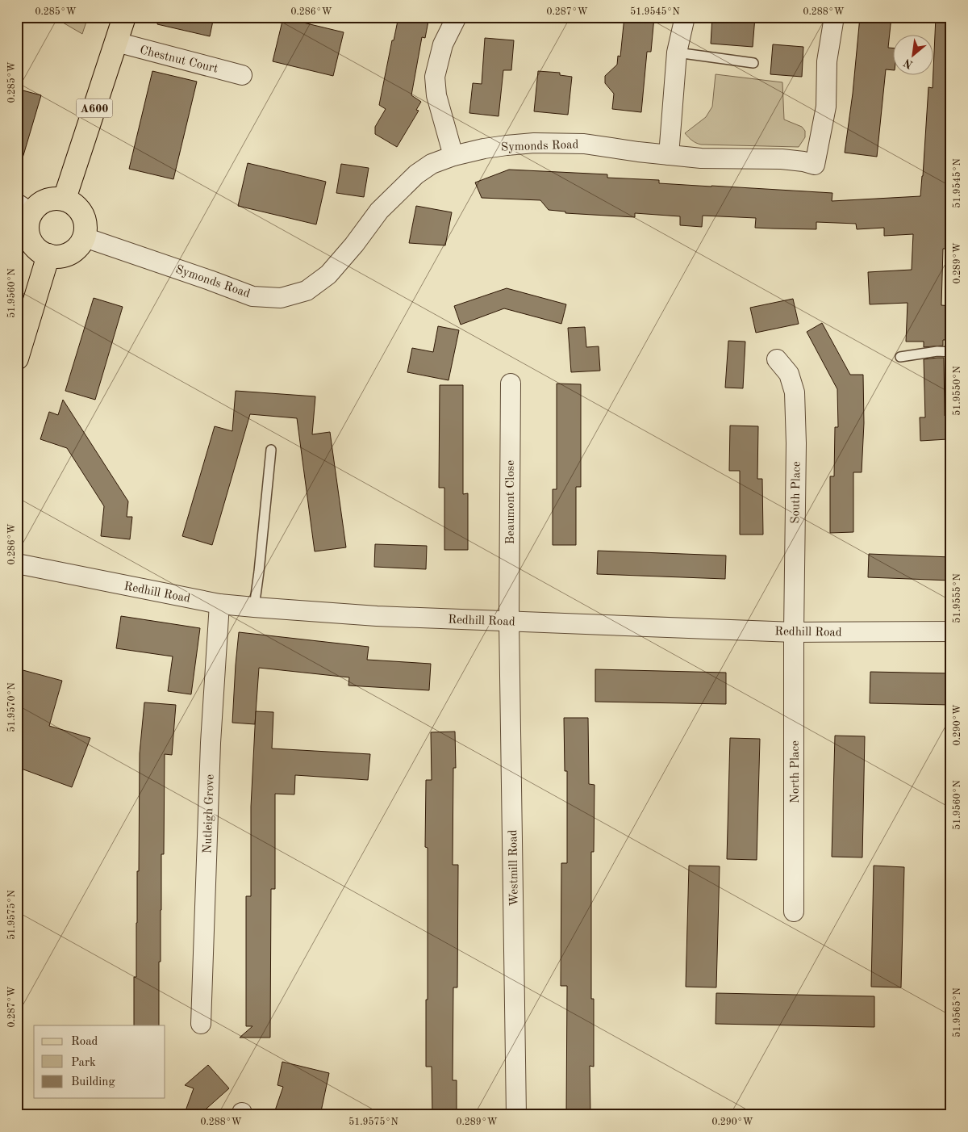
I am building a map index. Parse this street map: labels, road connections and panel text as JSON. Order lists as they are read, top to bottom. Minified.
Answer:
{"streets":{"main road":["A600"],"street":["Chestnut Court","Symonds Road","South Place","Beaumont Close","Redhill Road","North Place","Nutleigh Grove","Westmill Road"]},"crossings":[["Chestnut Court","A600"],["A600","Symonds Road"],["South Place","Redhill Road"],["South Place","North Place"],["Beaumont Close","Redhill Road"],["Beaumont Close","Westmill Road"],["Redhill Road","North Place"],["Redhill Road","Nutleigh Grove"],["Redhill Road","Westmill Road"]],"legend":["Road","Park","Building"],"north":"bottom left","coordinates":["0.285°W","0.286°W","0.287°W","51.9545°N","0.288°W","0.289°W","51.9560°N","51.9550°N","51.9555°N","51.9570°N","0.290°W","51.9575°N","51.9565°N"]}
